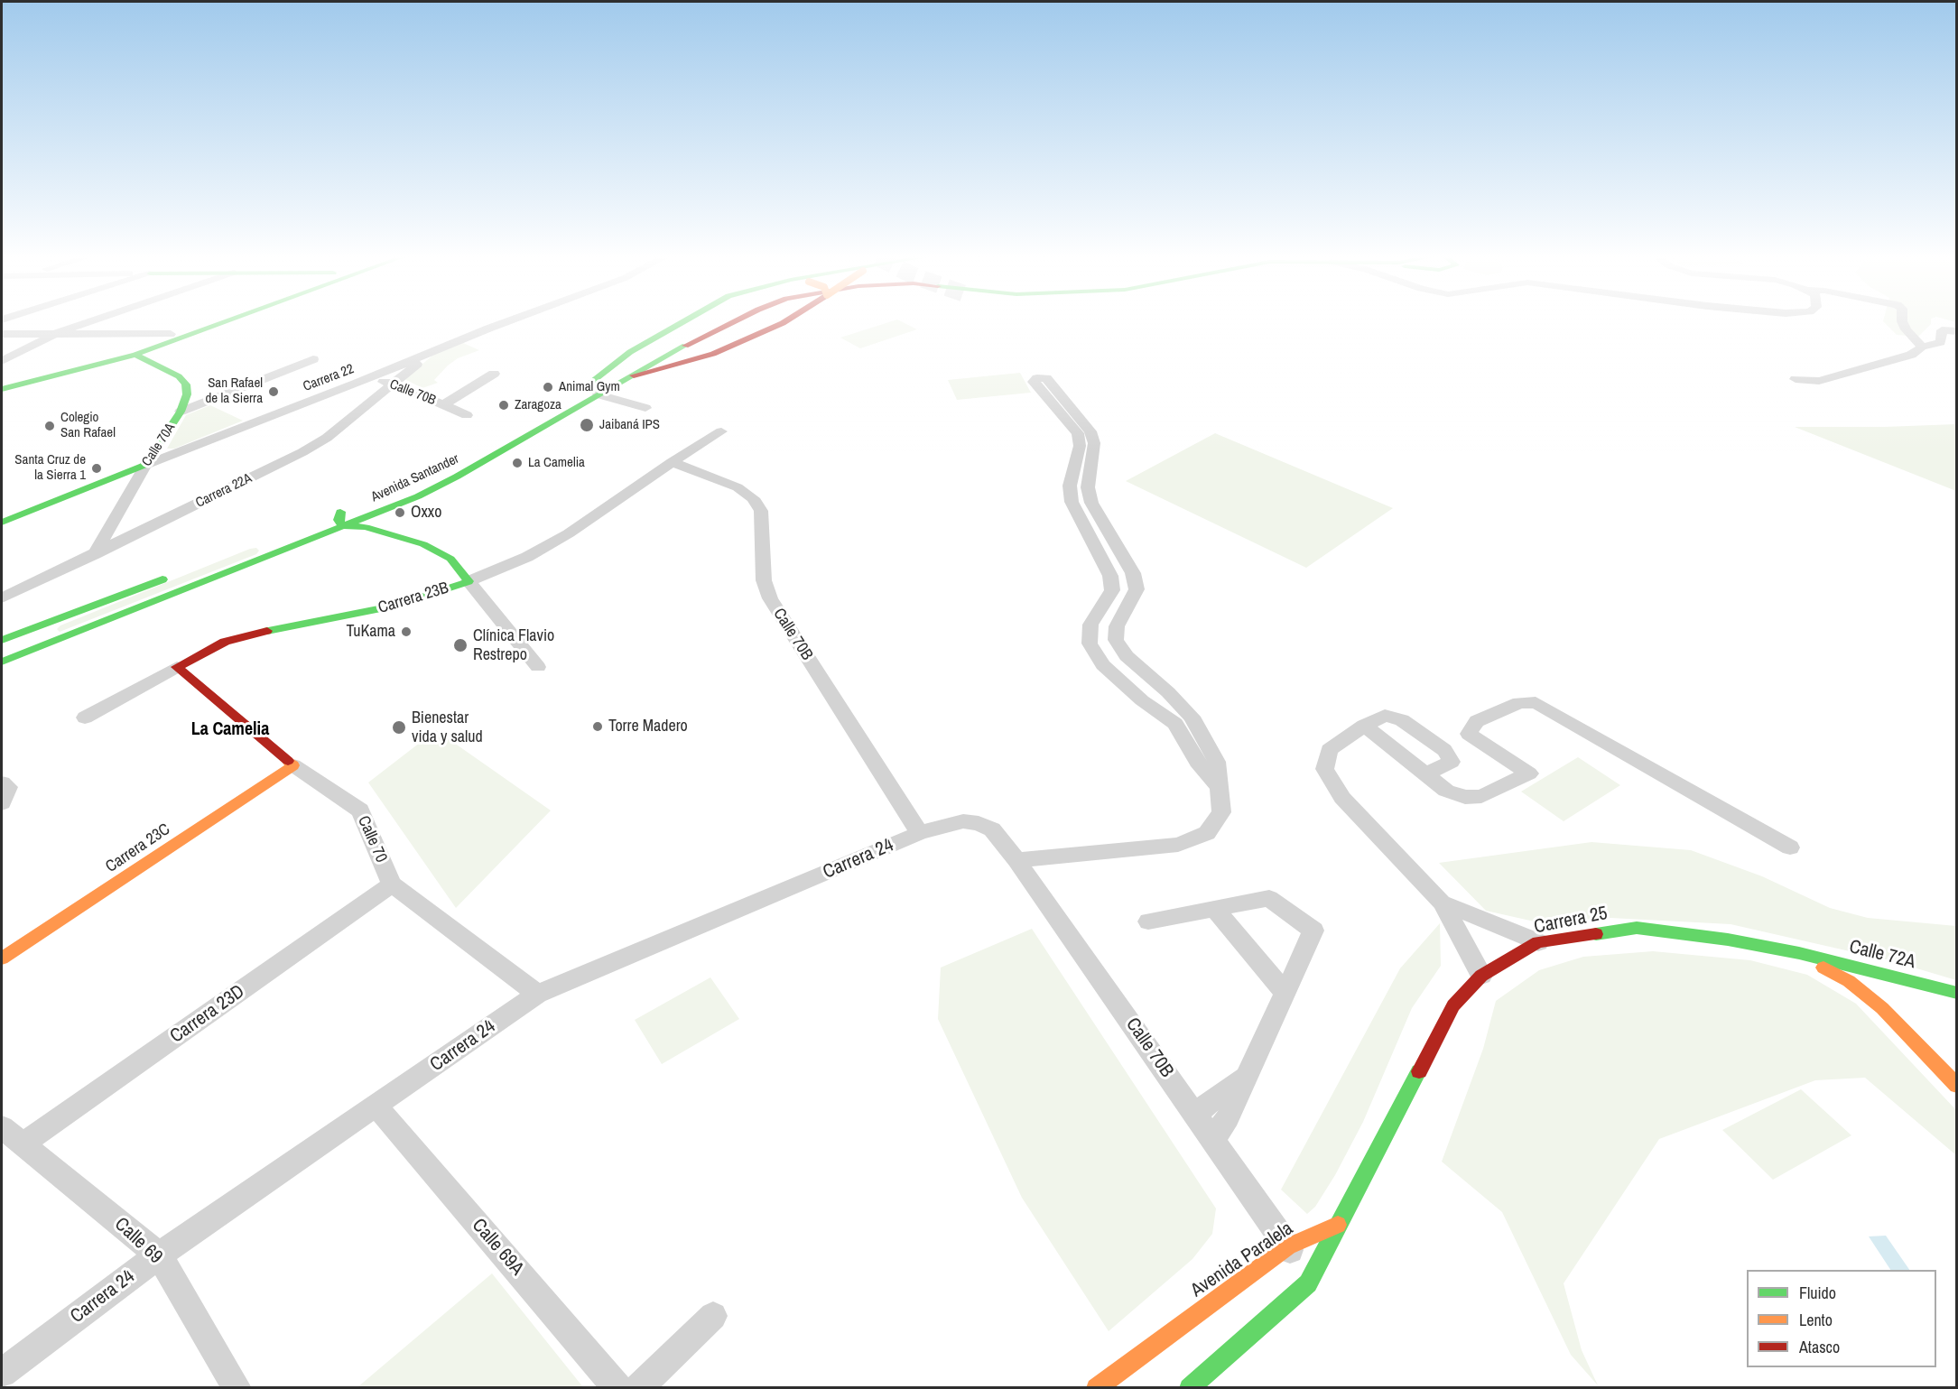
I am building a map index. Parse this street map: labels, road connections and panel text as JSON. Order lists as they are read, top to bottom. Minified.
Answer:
{"streets":{"main road":["Carrera 22","Calle 70A","Avenida Santander","Carrera 23B","Calle 70","Carrera 23C","Carrera 25","Calle 72A","Avenida Paralela"],"street":["Calle 70B","Carrera 22A","Carrera 24","Carrera 23D","Calle 69","Calle 69A"]},"crossings":[["Carrera 22","Calle 70B"],["Carrera 22","Calle 70A"],["Carrera 22","Carrera 22A"],["Calle 70B","Carrera 22A"],["Calle 70B","Carrera 23B"],["Calle 70B","Carrera 24"],["Calle 70B","Avenida Paralela"],["Calle 70A","Carrera 22A"],["Carrera 23B","Calle 70"],["Calle 70","Carrera 23C"],["Calle 70","Carrera 24"],["Calle 70","Carrera 23D"],["Carrera 24","Calle 69"],["Carrera 24","Calle 69A"],["Carrera 25","Calle 72A"],["Carrera 25","Avenida Paralela"],["Carrera 23D","Calle 69"]],"districts":["La Camelia"],"places":["Animal Gym","San Rafael de la Sierra","Zaragoza","Jaibaná IPS","Colegio San Rafael","La Camelia","Santa Cruz de la Sierra 1","Oxxo","TuKama","Clínica Flavio Restrepo","Torre Madero","Bienestar vida y salud"],"legend":["Fluido","Lento","Atasco"]}
